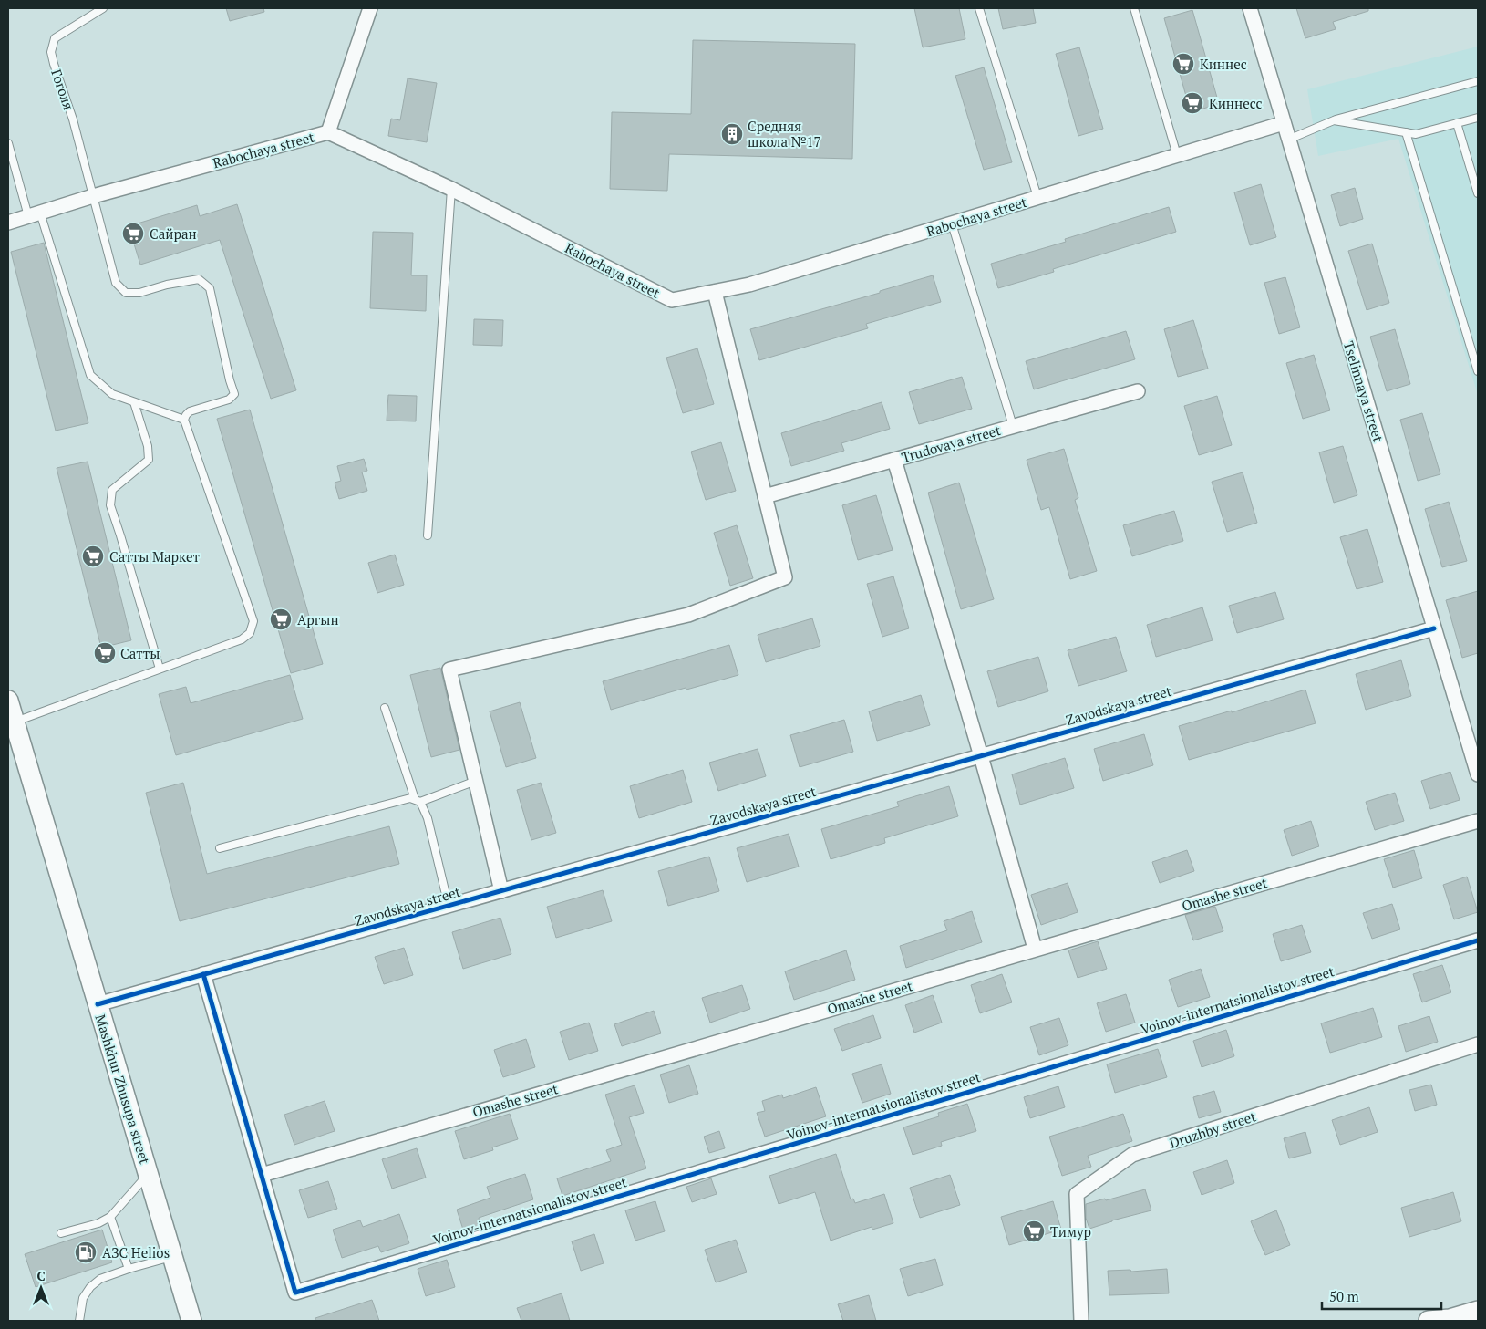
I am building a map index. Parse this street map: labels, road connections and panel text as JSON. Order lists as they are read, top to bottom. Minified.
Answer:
{"streets":{"main road":["Mashkhur Zhusupa street"],"street":["Rabochaya street","Tselinnaya street","Trudovaya street","Zavodskaya street","Omashe street","Voinov-internatsionalistov street","Druzhby street"],"lane":["Гоголя"]},"crossings":[["Гоголя","Rabochaya street"],["Rabochaya street","Tselinnaya street"],["Tselinnaya street","Zavodskaya street"],["Zavodskaya street","Mashkhur Zhusupa street"],["Omashe street","Voinov-internatsionalistov street"]],"places":{"supermarket":["Киннес","Киннесс","Сайран","Сатты Маркет","Аргын","Сатты","Тимур"],"building":["Средняя школа №17"],"fuel station":["АЗС Helios"]},"scale_bar":"50 m","north":"top"}
